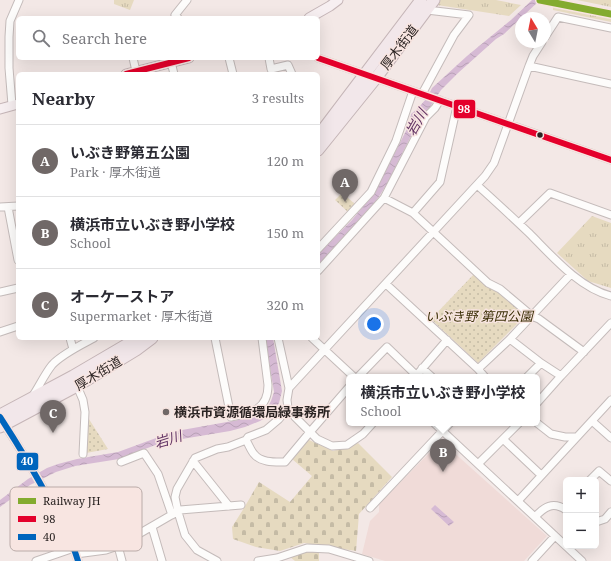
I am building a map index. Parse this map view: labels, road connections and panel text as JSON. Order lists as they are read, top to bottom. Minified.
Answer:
{"streets":{"highway":["厚木街道"]},"water":["岩川"],"parks":["いぶき野 第四公園"],"places":["横浜市資源循環局緑事務所"],"lines":["rail line JH","transit line 98","transit line 40"],"legend":["Railway JH","98","40"],"north":"top","page":{"search":"Search here","heading":["Nearby","3 results"],"list":[{"mark":"A","name":"いぶき野第五公園","note":"Park · 厚木街道","value":"120 m"},{"mark":"B","name":"横浜市立いぶき野小学校","note":"School","value":"150 m"},{"mark":"C","name":"オーケーストア","note":"Supermarket · 厚木街道","value":"320 m"}],"pins":["A","C","B"],"popup":["横浜市立いぶき野小学校","School"],"map_buttons":["+","−"]}}
